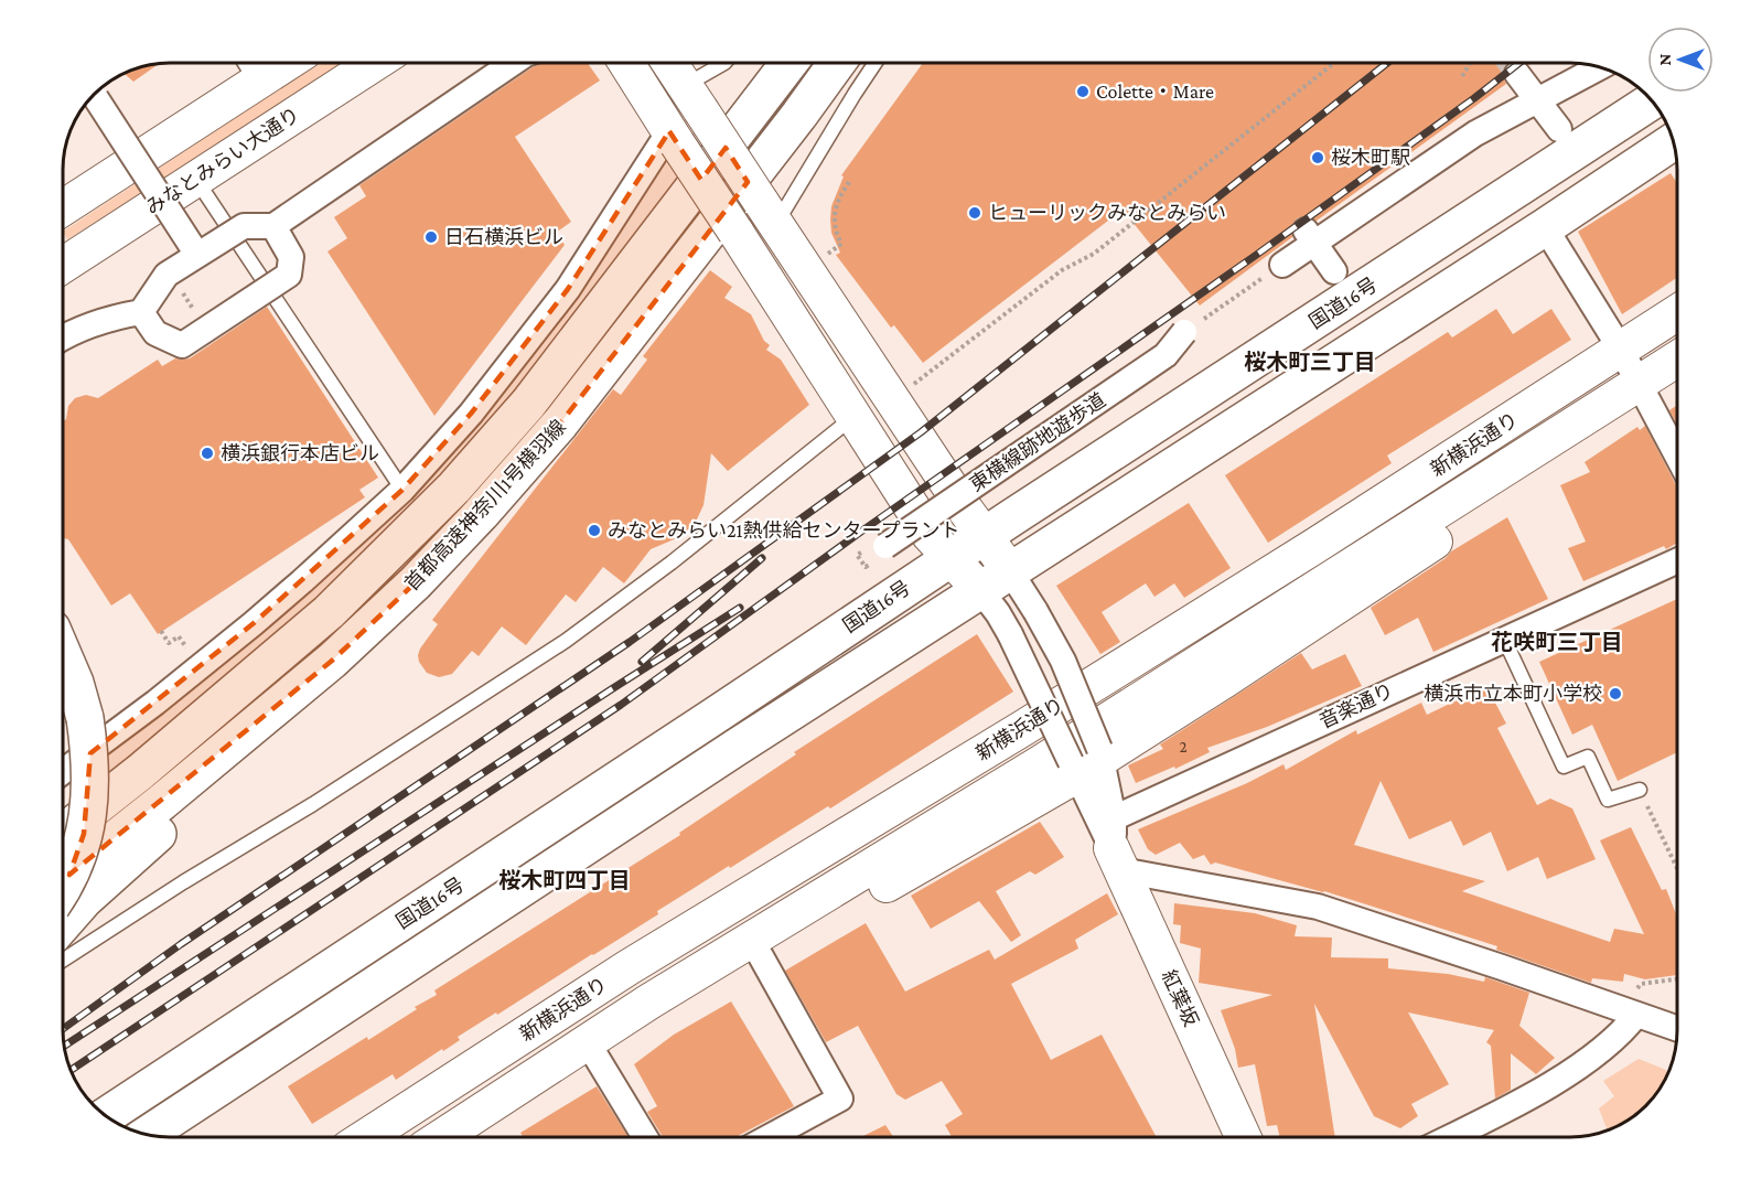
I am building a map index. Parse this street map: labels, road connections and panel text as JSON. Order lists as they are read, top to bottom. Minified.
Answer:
{"streets":{"highway":["国道16号","首都高速神奈川1号横羽線"],"street":["みなとみらい大通り","東横線跡地遊歩道","新横浜通り","音楽通り","紅葉坂"]},"crossings":[["音楽通り","紅葉坂"]],"districts":["桜木町三丁目","花咲町三丁目","桜木町四丁目"],"places":["Colette・Mare","桜木町駅","ヒューリックみなとみらい","日石横浜ビル","横浜銀行本店ビル","みなとみらい21熱供給センタープラント","横浜市立本町小学校"],"house_numbers":["2"],"north":"left"}
